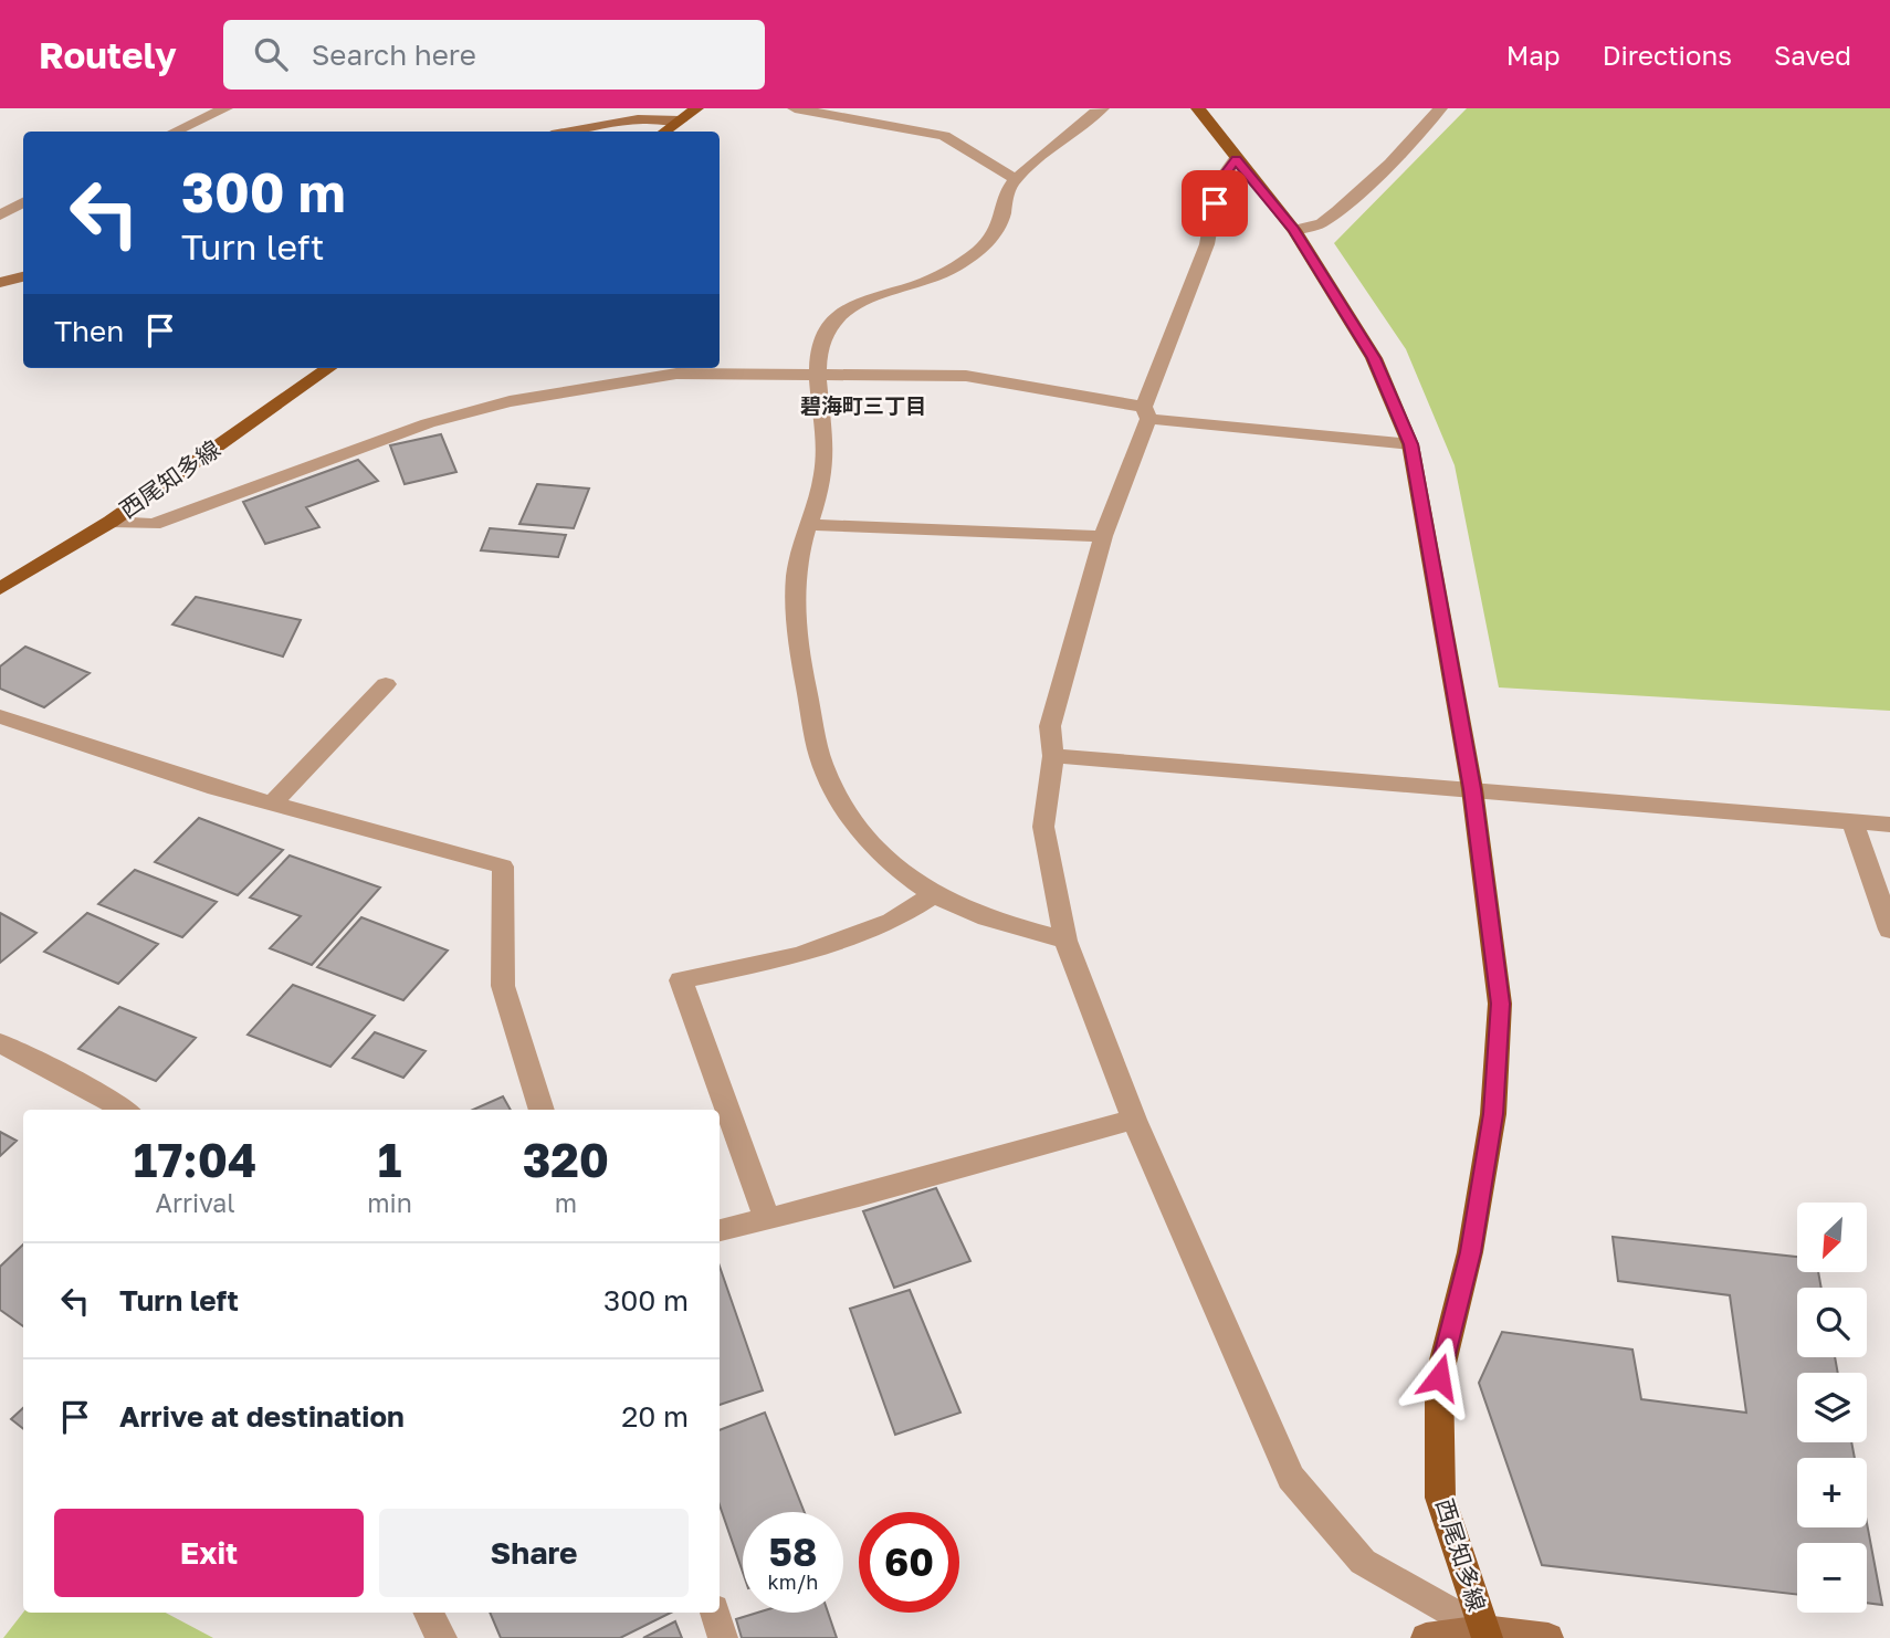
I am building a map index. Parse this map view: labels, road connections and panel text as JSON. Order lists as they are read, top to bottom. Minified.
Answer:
{"streets":{"main road":["西尾知多線"]},"districts":["碧海町三丁目"],"north":"bottom left","page":{"header":"Routely","search":"Search here","nav":["Map","Directions","Saved"],"turn":["300 m","Turn left"],"then":"Then","eta":["17:04","Arrival","1","min","320","m"],"map_buttons":["+","−"],"list":[{"name":"Turn left","value":"300 m"},{"name":"Arrive at destination","value":"20 m"}],"buttons":["Exit","Share"],"speed":"58 km/h","limit":"60"}}
